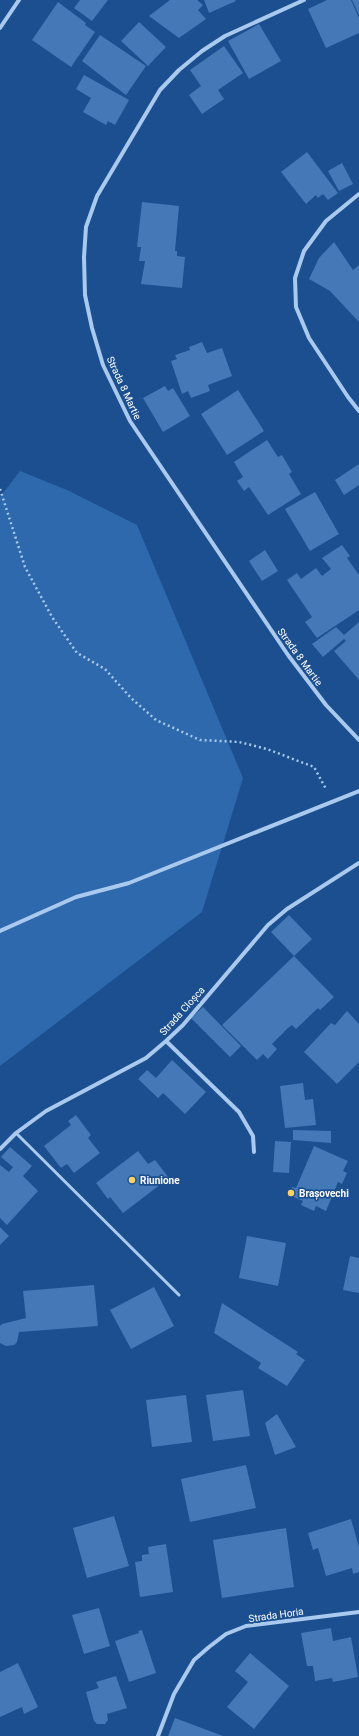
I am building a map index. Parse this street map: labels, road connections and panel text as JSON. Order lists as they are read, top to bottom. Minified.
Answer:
{"streets":{"street":["Strada 8 Martie","Strada Cloșca","Strada Horia"]},"places":["Riunione","Brașovechi"]}
